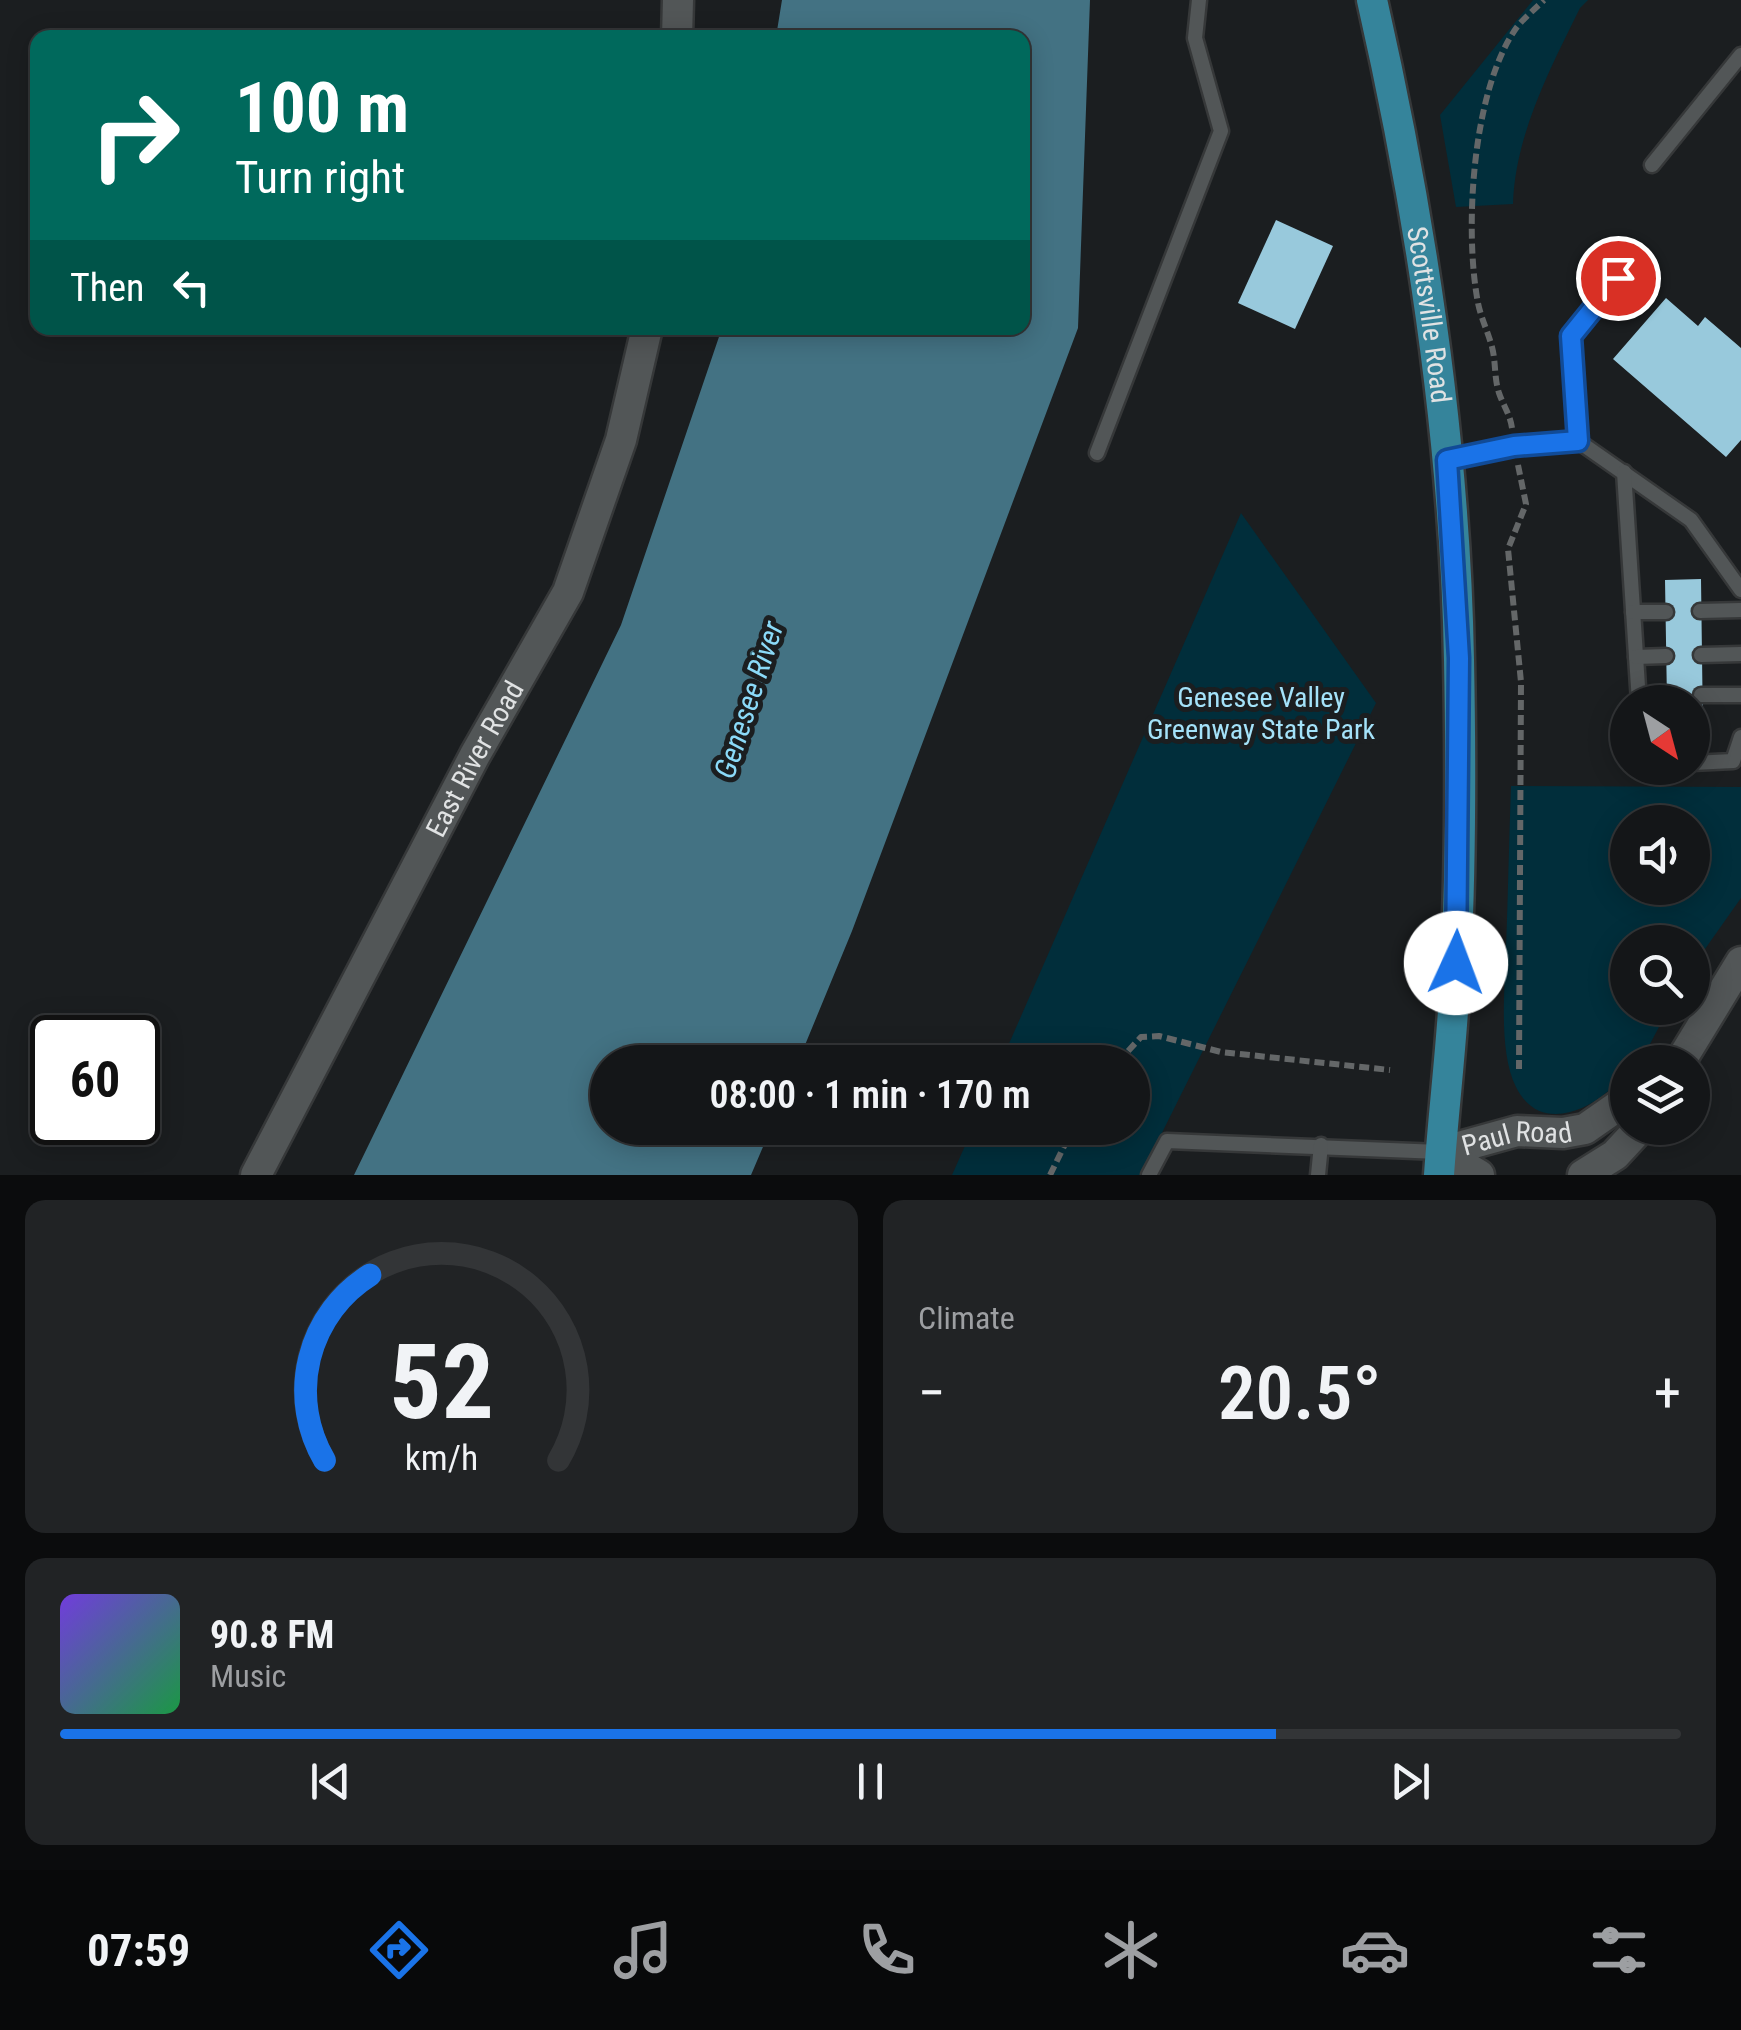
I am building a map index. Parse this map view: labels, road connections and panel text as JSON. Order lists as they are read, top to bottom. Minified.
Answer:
{"streets":{"main road":["Scottsville Road"],"street":["East River Road","Paul Road"]},"crossings":[["Scottsville Road","Paul Road"]],"water":["Genesee River"],"parks":["Genesee Valley Greenway State Park"],"north":"bottom right","page":{"turn":["100 m","Turn right"],"then":"Then","limit":"60","trip":"08:00 · 1 min · 170 m","tile":"Climate","heat":["−","20.5°","+"],"song":["90.8 FM","Music"],"tabs":"07:59","gauge":["52","km/h"]}}
